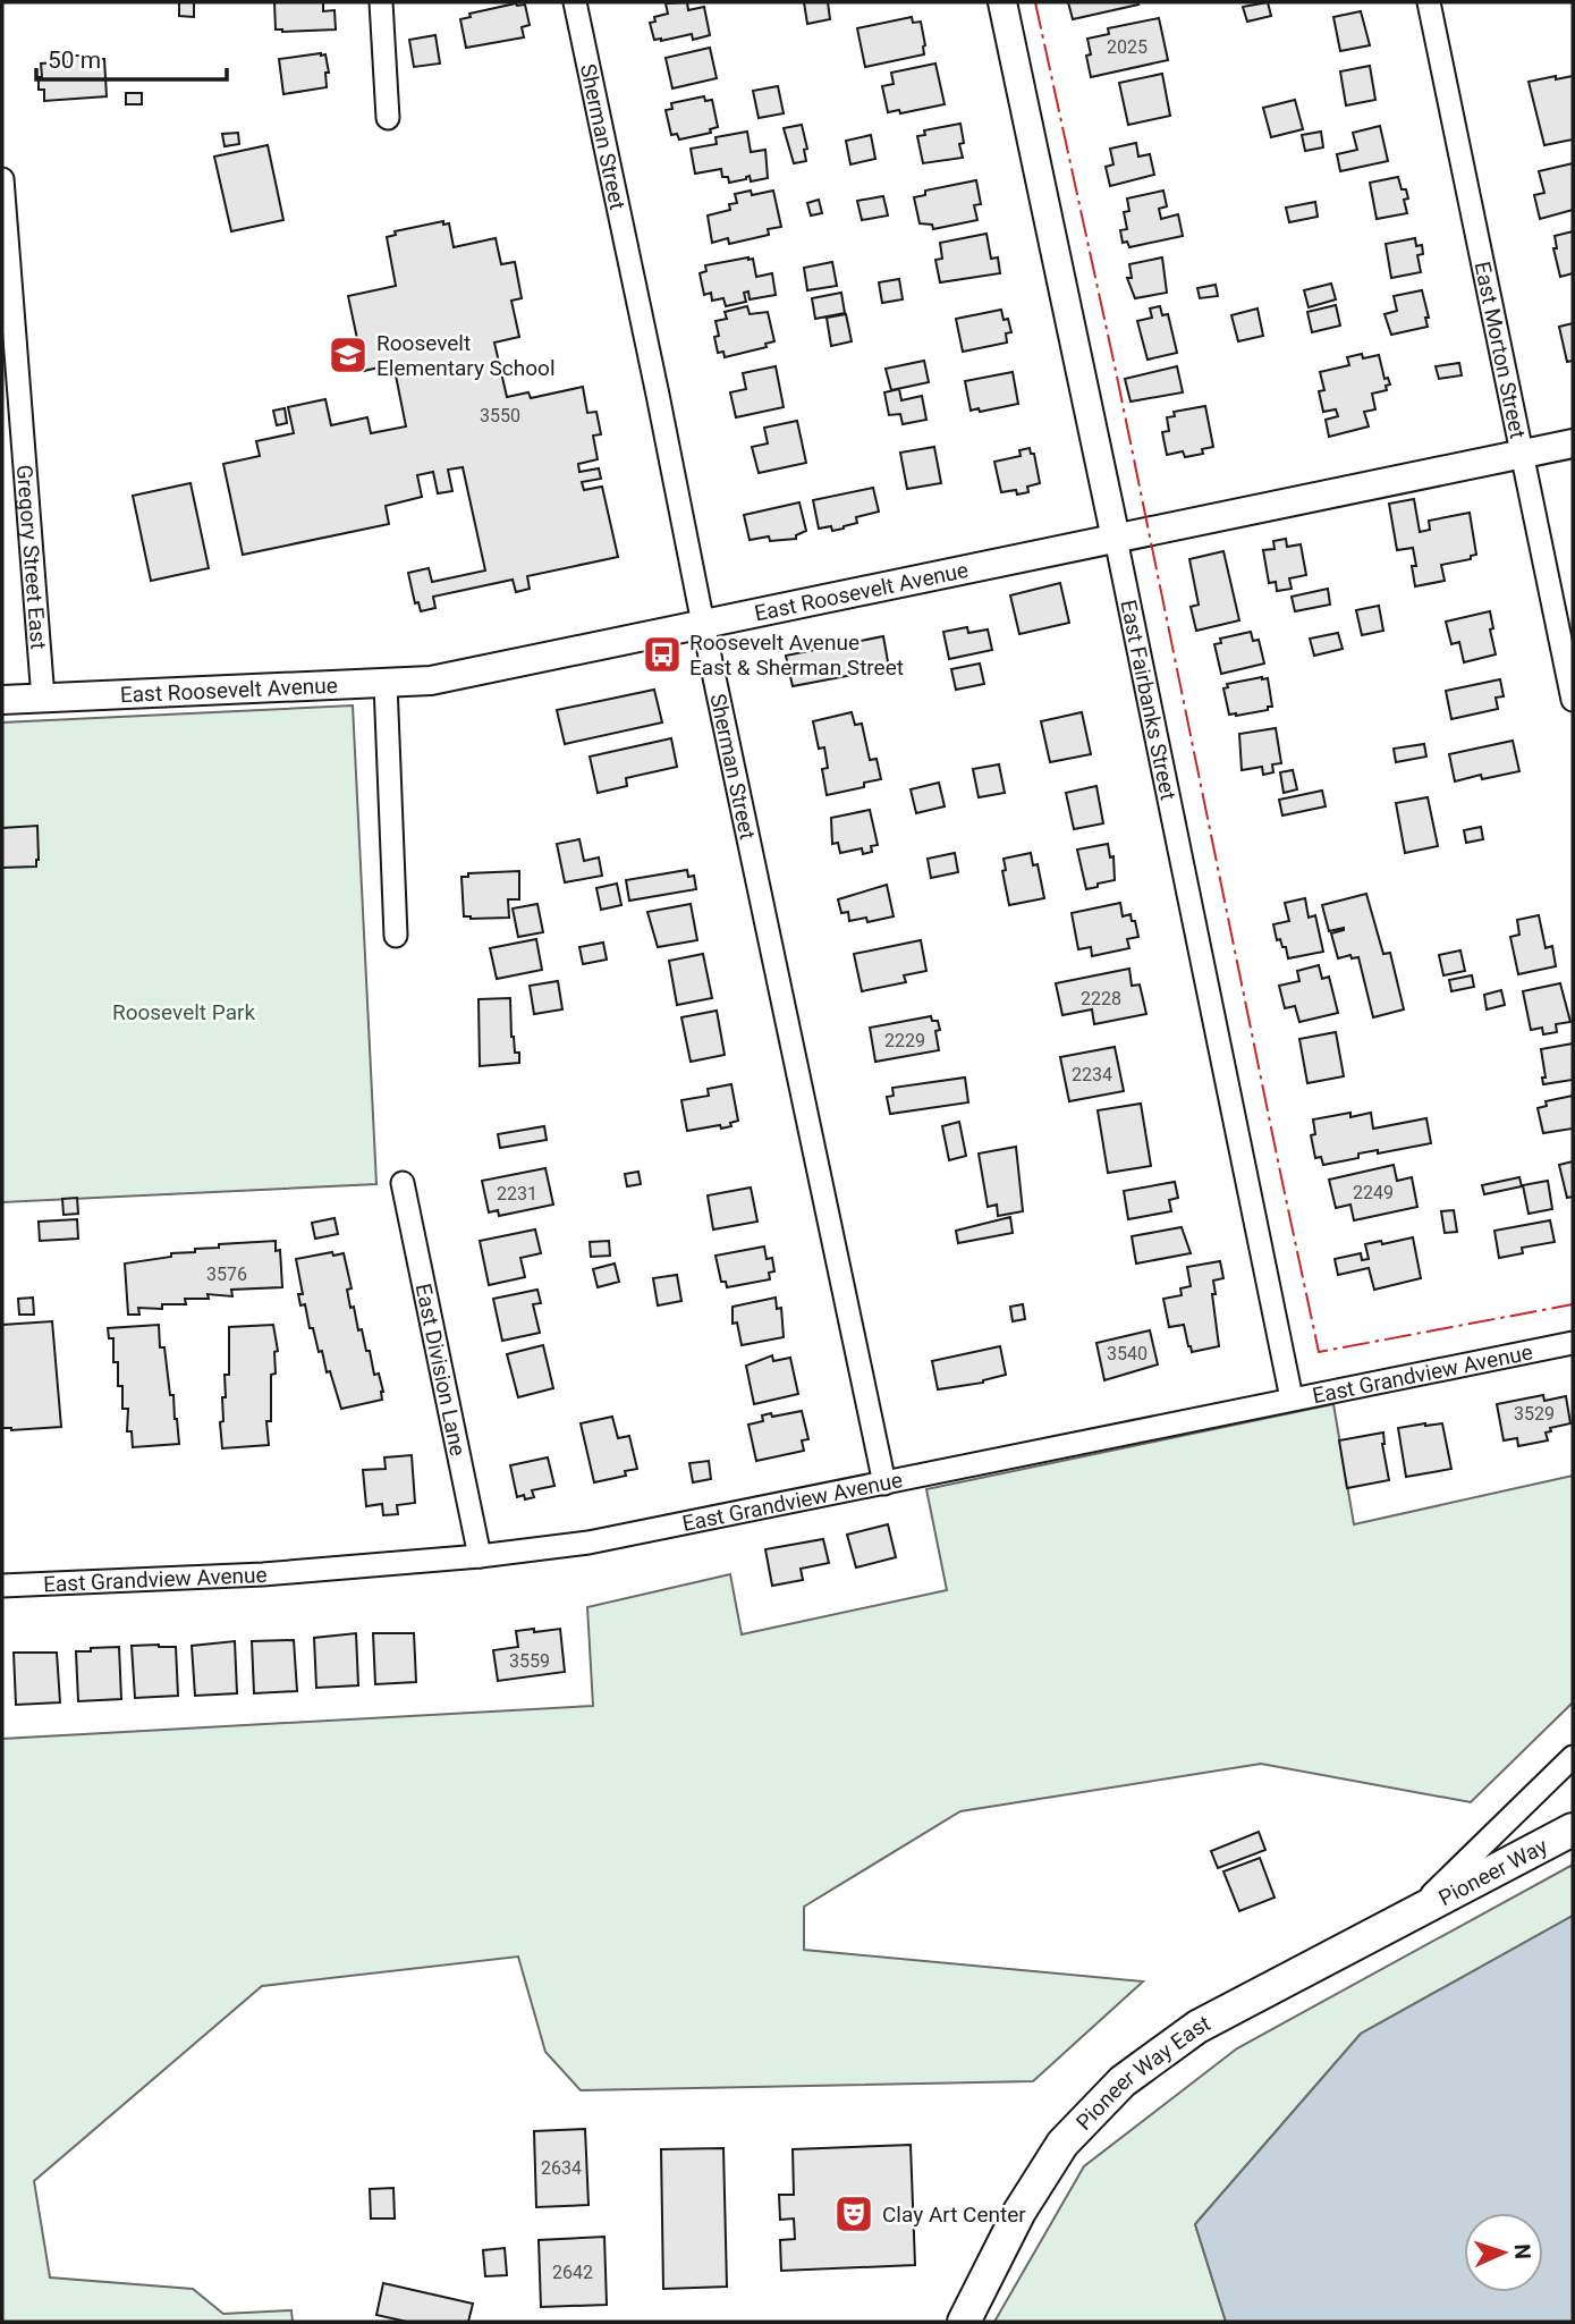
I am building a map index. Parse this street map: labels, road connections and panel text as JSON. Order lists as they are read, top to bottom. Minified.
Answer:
{"streets":{"main road":["Pioneer Way","Pioneer Way East"],"street":["Sherman Street","East Morton Street","Gregory Street East","East Roosevelt Avenue","East Fairbanks Street","East Division Lane","East Grandview Avenue"]},"crossings":[["Sherman Street","East Roosevelt Avenue"],["Sherman Street","East Grandview Avenue"],["East Morton Street","East Roosevelt Avenue"],["Gregory Street East","East Roosevelt Avenue"],["East Roosevelt Avenue","East Fairbanks Street"],["East Fairbanks Street","East Grandview Avenue"],["East Division Lane","East Grandview Avenue"],["Pioneer Way","Pioneer Way East"]],"parks":["Roosevelt Park"],"places":{"school or university":["Roosevelt Elementary School"],"bus stop":["Roosevelt Avenue East & Sherman Street"],"theatre":["Clay Art Center"]},"house_numbers":["2025","3550","2228","2229","2234","2249","2231","3576","3540","3529","3559","2634","2642"],"scale_bar":"50 m","north":"right"}
